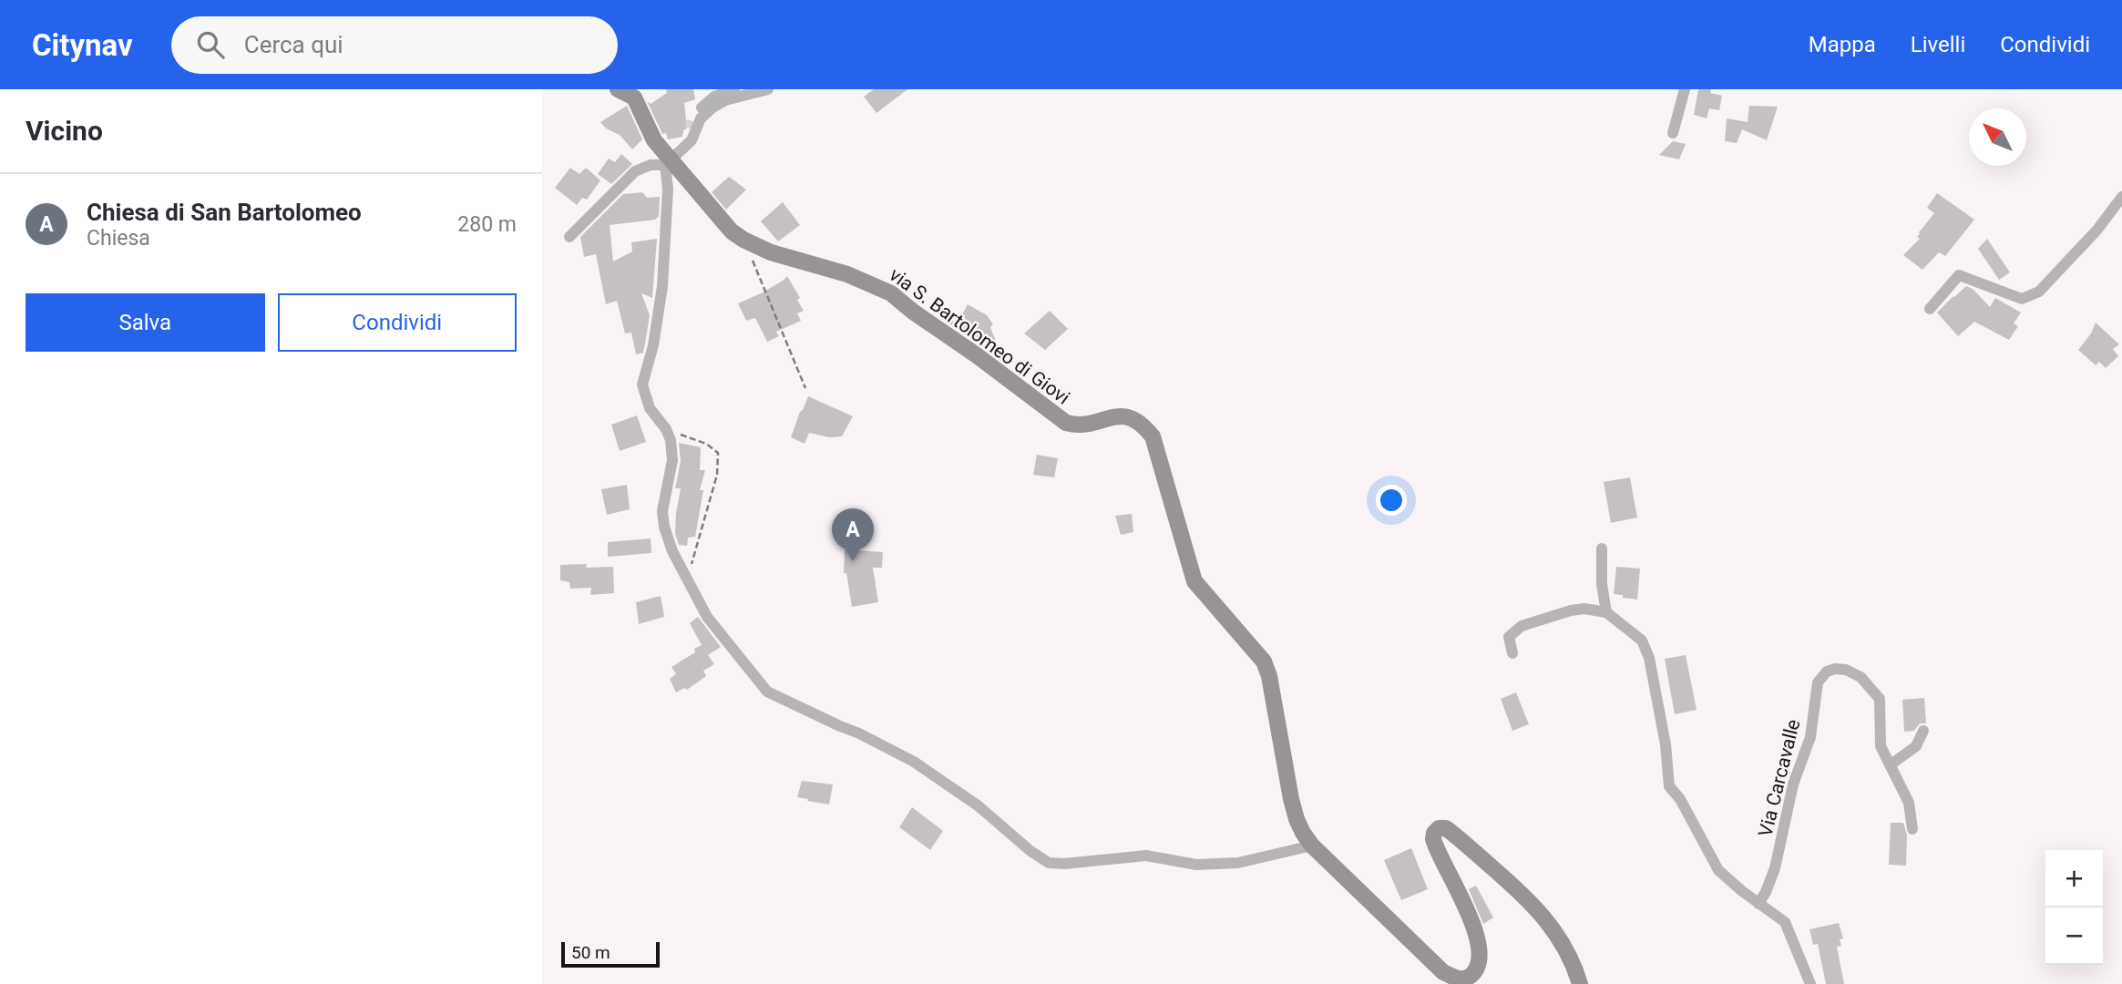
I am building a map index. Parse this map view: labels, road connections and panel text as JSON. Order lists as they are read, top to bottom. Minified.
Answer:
{"streets":{"street":["via S. Bartolomeo di Giovi","Via Carcavalle"]},"scale_bar":"50 m","north":"top left","page":{"header":"Citynav","search":"Cerca qui","nav":["Mappa","Livelli","Condividi"],"heading":"Vicino","list":[{"mark":"A","name":"Chiesa di San Bartolomeo","note":"Chiesa","value":"280 m"}],"buttons":["Salva","Condividi"],"pins":"A","map_buttons":["+","−"],"scale":"50 m"}}
